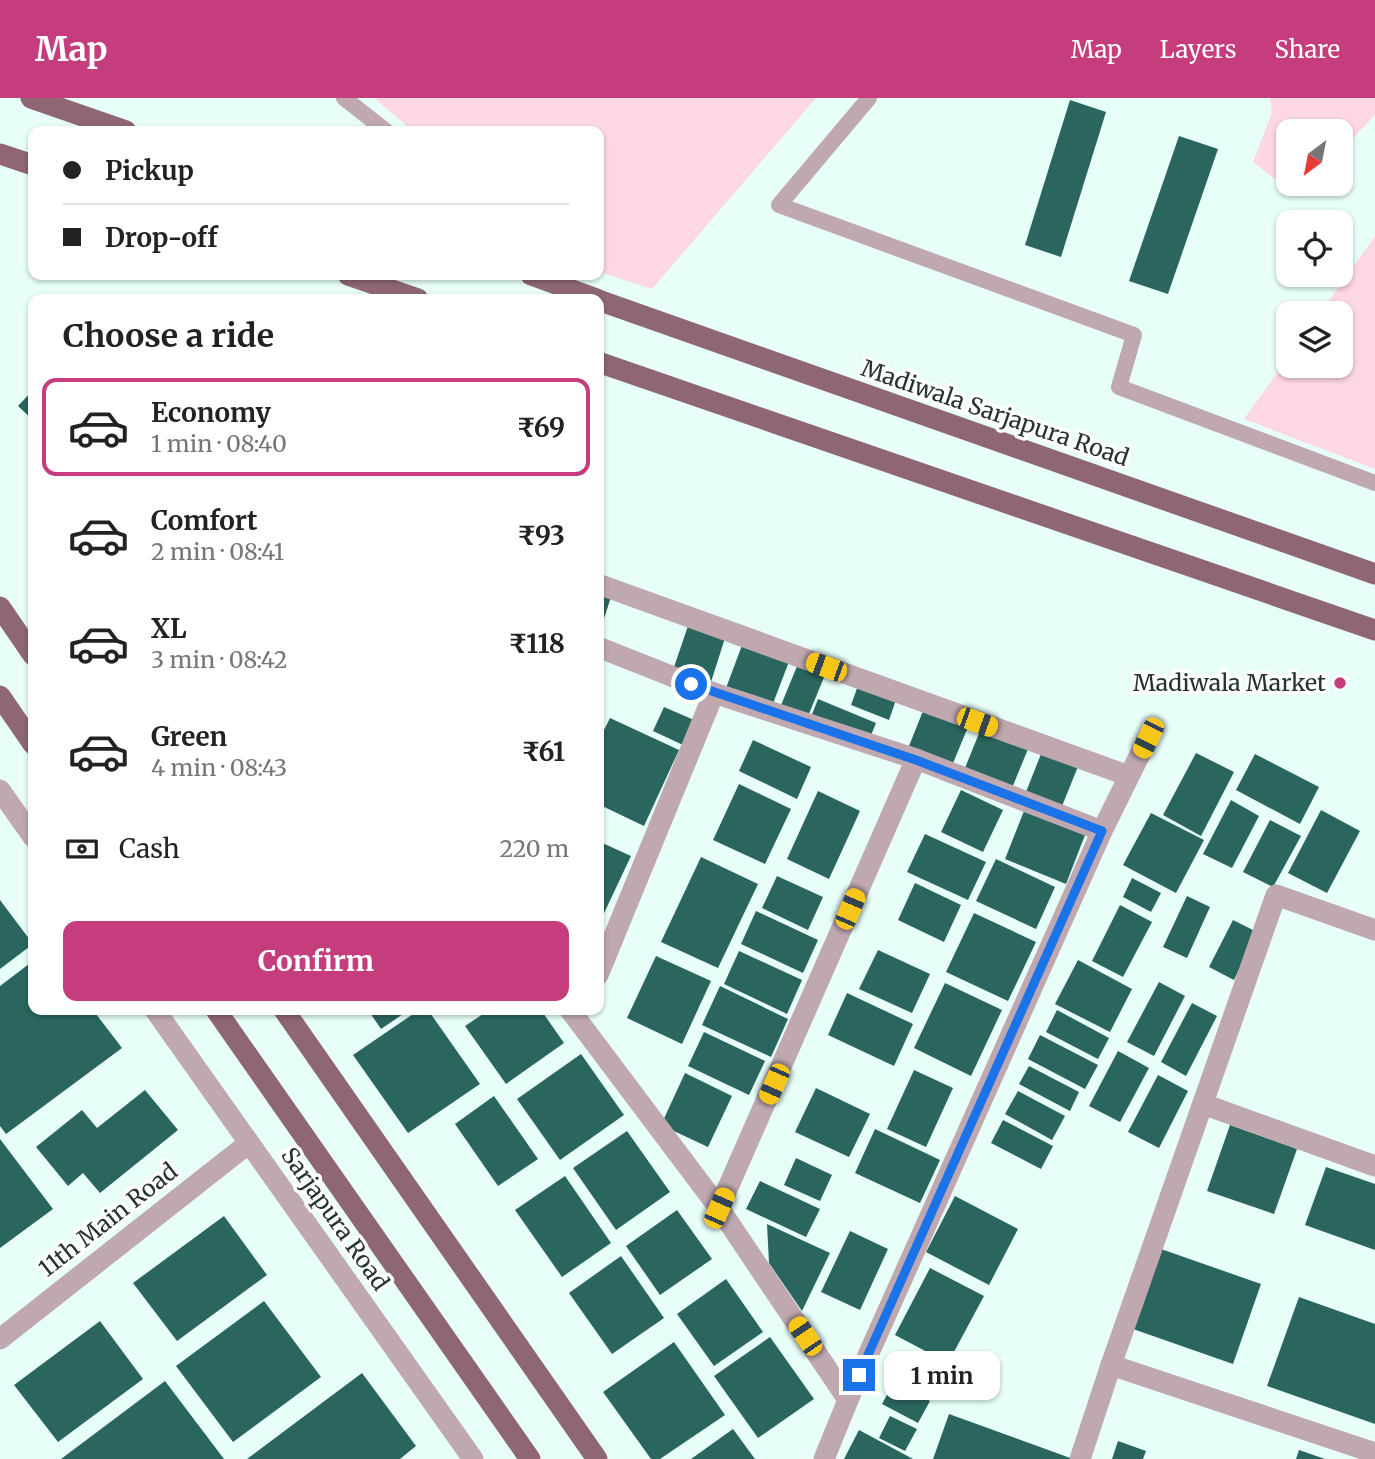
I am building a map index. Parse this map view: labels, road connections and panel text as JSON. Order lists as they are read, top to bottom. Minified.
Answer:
{"streets":{"main road":["Madiwala Sarjapura Road","Sarjapura Road"],"street":["11th Main Road"]},"crossings":[["Sarjapura Road","11th Main Road"]],"places":["Madiwala Market"],"north":"bottom left","page":{"header":"Map","nav":["Map","Layers","Share"],"banner":["Pickup","Drop-off"],"heading":"Choose a ride","list":[{"name":"Economy","note":"1 min · 08:40","value":"₹69"},{"name":"Comfort","note":"2 min · 08:41","value":"₹93"},{"name":"XL","note":"3 min · 08:42","value":"₹118"},{"name":"Green","note":"4 min · 08:43","value":"₹61"}],"pay":["Cash","220 m"],"buttons":"Confirm","bubble":"1 min"}}
